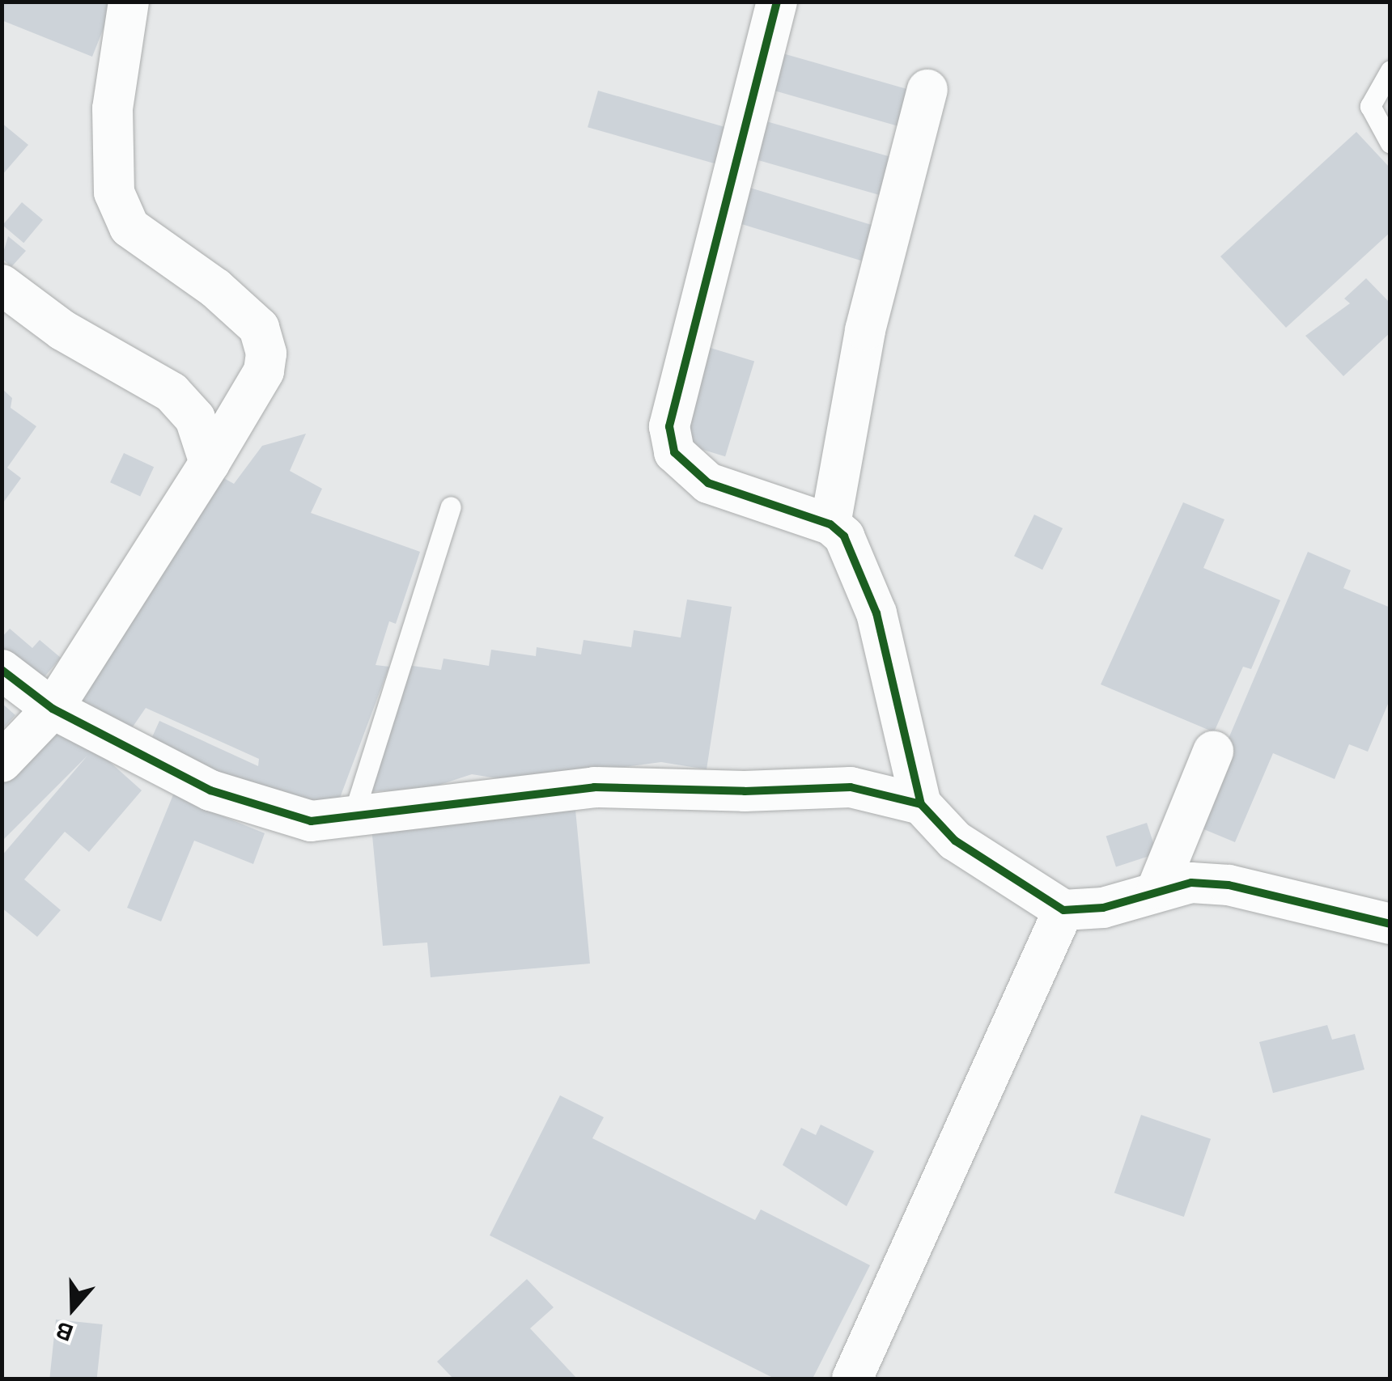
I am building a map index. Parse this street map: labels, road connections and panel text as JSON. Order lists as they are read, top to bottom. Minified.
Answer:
{"north":"bottom"}
